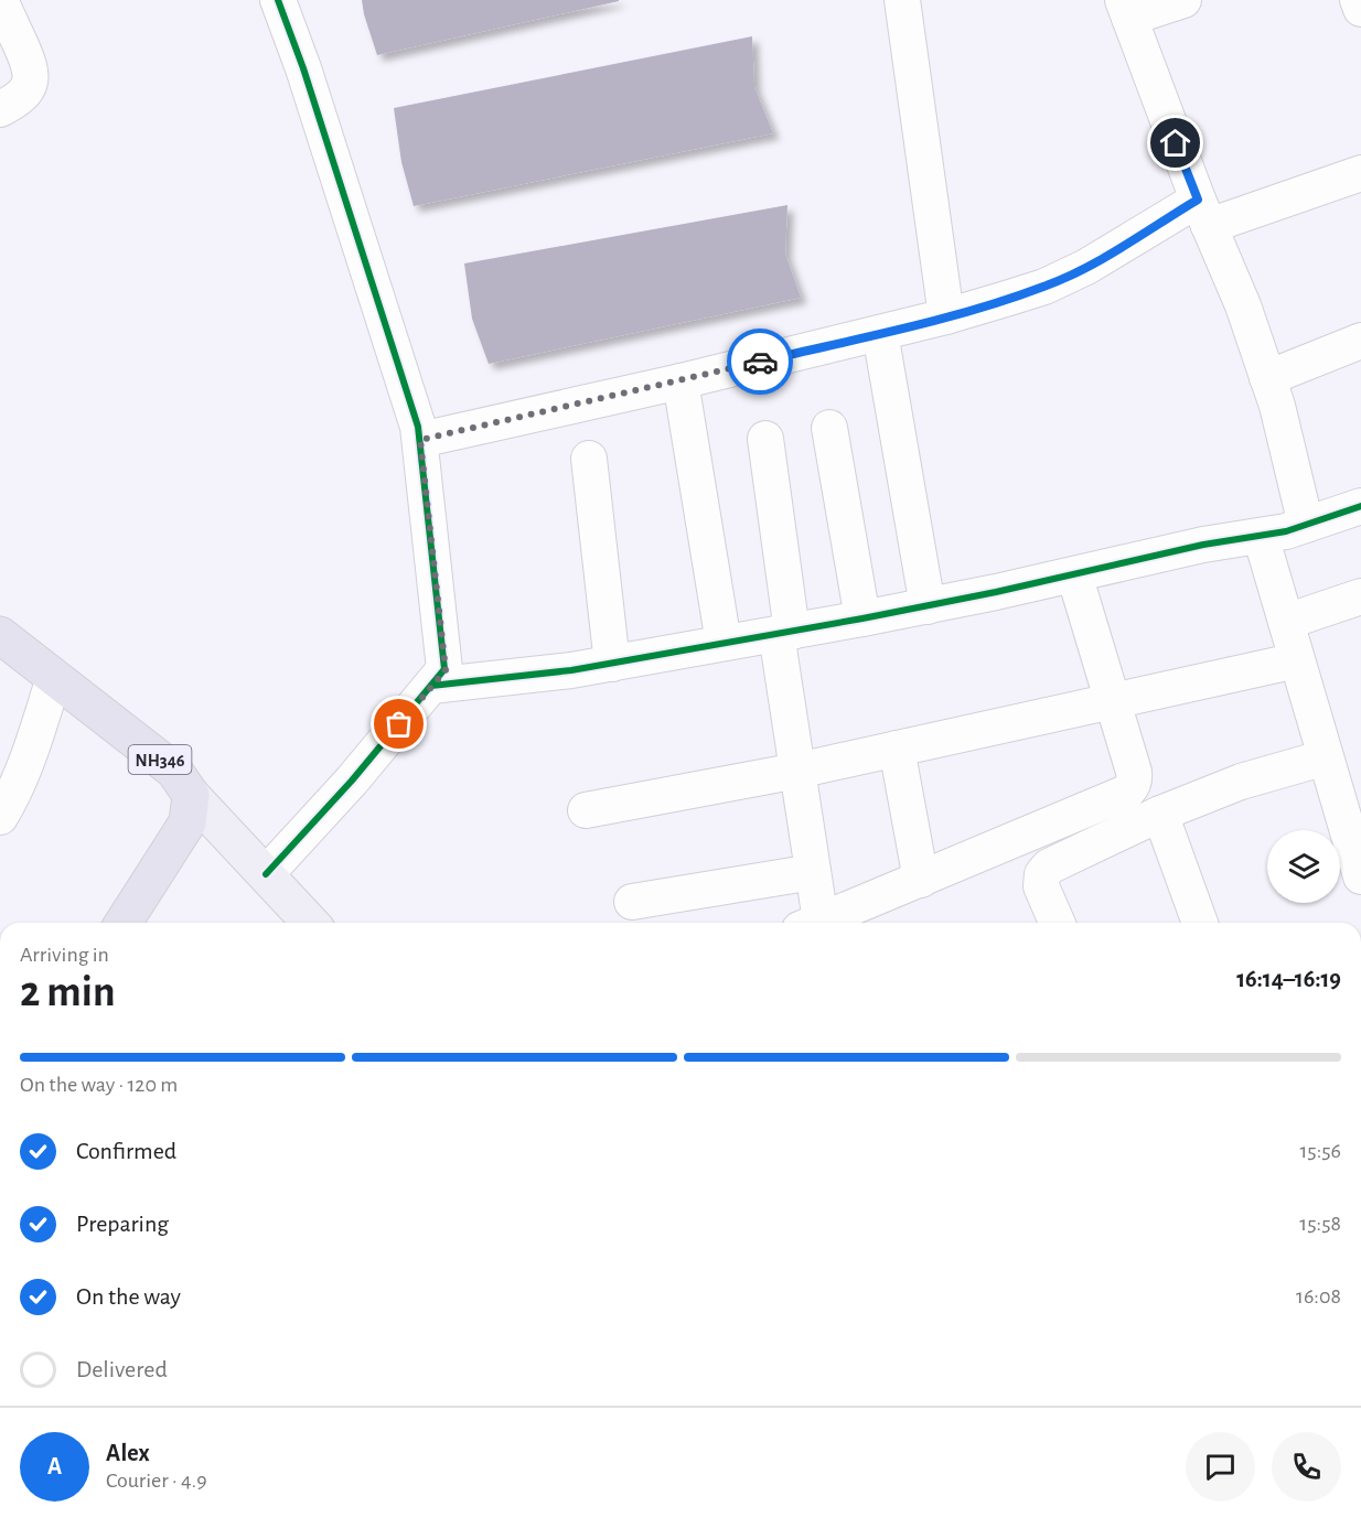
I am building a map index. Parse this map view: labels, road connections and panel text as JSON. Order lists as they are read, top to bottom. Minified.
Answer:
{"streets":{"highway":["NH346"]},"page":{"heading":["2 min","Arriving in","16:14–16:19"],"panel":["Alex","Courier · 4.9"],"bar":"On the way · 120 m","list":[["Confirmed","15:56"],["Preparing","15:58"],["On the way","16:08"],"Delivered"],"round":"A"}}
